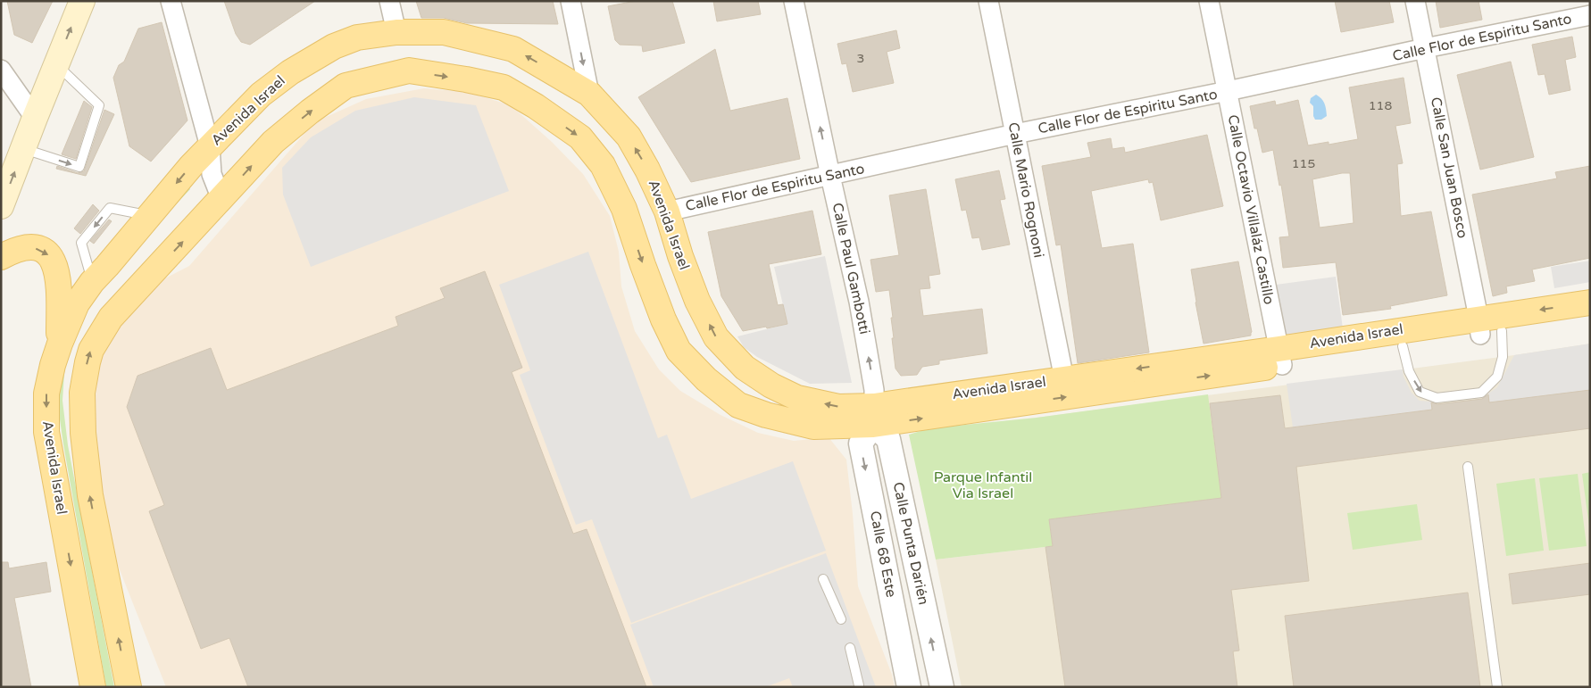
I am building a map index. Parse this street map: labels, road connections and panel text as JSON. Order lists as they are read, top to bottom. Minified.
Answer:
{"streets":{"main road":["Avenida Israel"],"street":["Calle Flor de Espiritu Santo","Calle San Juan Bosco","Calle Mario Rognoni","Calle Octavio Villaláz Castillo","Calle Paul Gambotti","Calle Punta Darién","Calle 68 Este"]},"crossings":[["Calle Flor de Espiritu Santo","Avenida Israel"],["Calle Flor de Espiritu Santo","Calle San Juan Bosco"],["Calle Flor de Espiritu Santo","Calle Mario Rognoni"],["Calle Flor de Espiritu Santo","Calle Octavio Villaláz Castillo"],["Calle Flor de Espiritu Santo","Calle Paul Gambotti"],["Avenida Israel","Calle San Juan Bosco"],["Avenida Israel","Calle Mario Rognoni"],["Avenida Israel","Calle Octavio Villaláz Castillo"],["Avenida Israel","Calle Paul Gambotti"],["Avenida Israel","Calle 68 Este"],["Calle Paul Gambotti","Calle 68 Este"],["Calle Punta Darién","Calle 68 Este"]],"one_way":["Calle Paul Gambotti","Calle Punta Darién"],"parks":["Parque Infantil Via Israel"],"house_numbers":["3","118","115"]}
